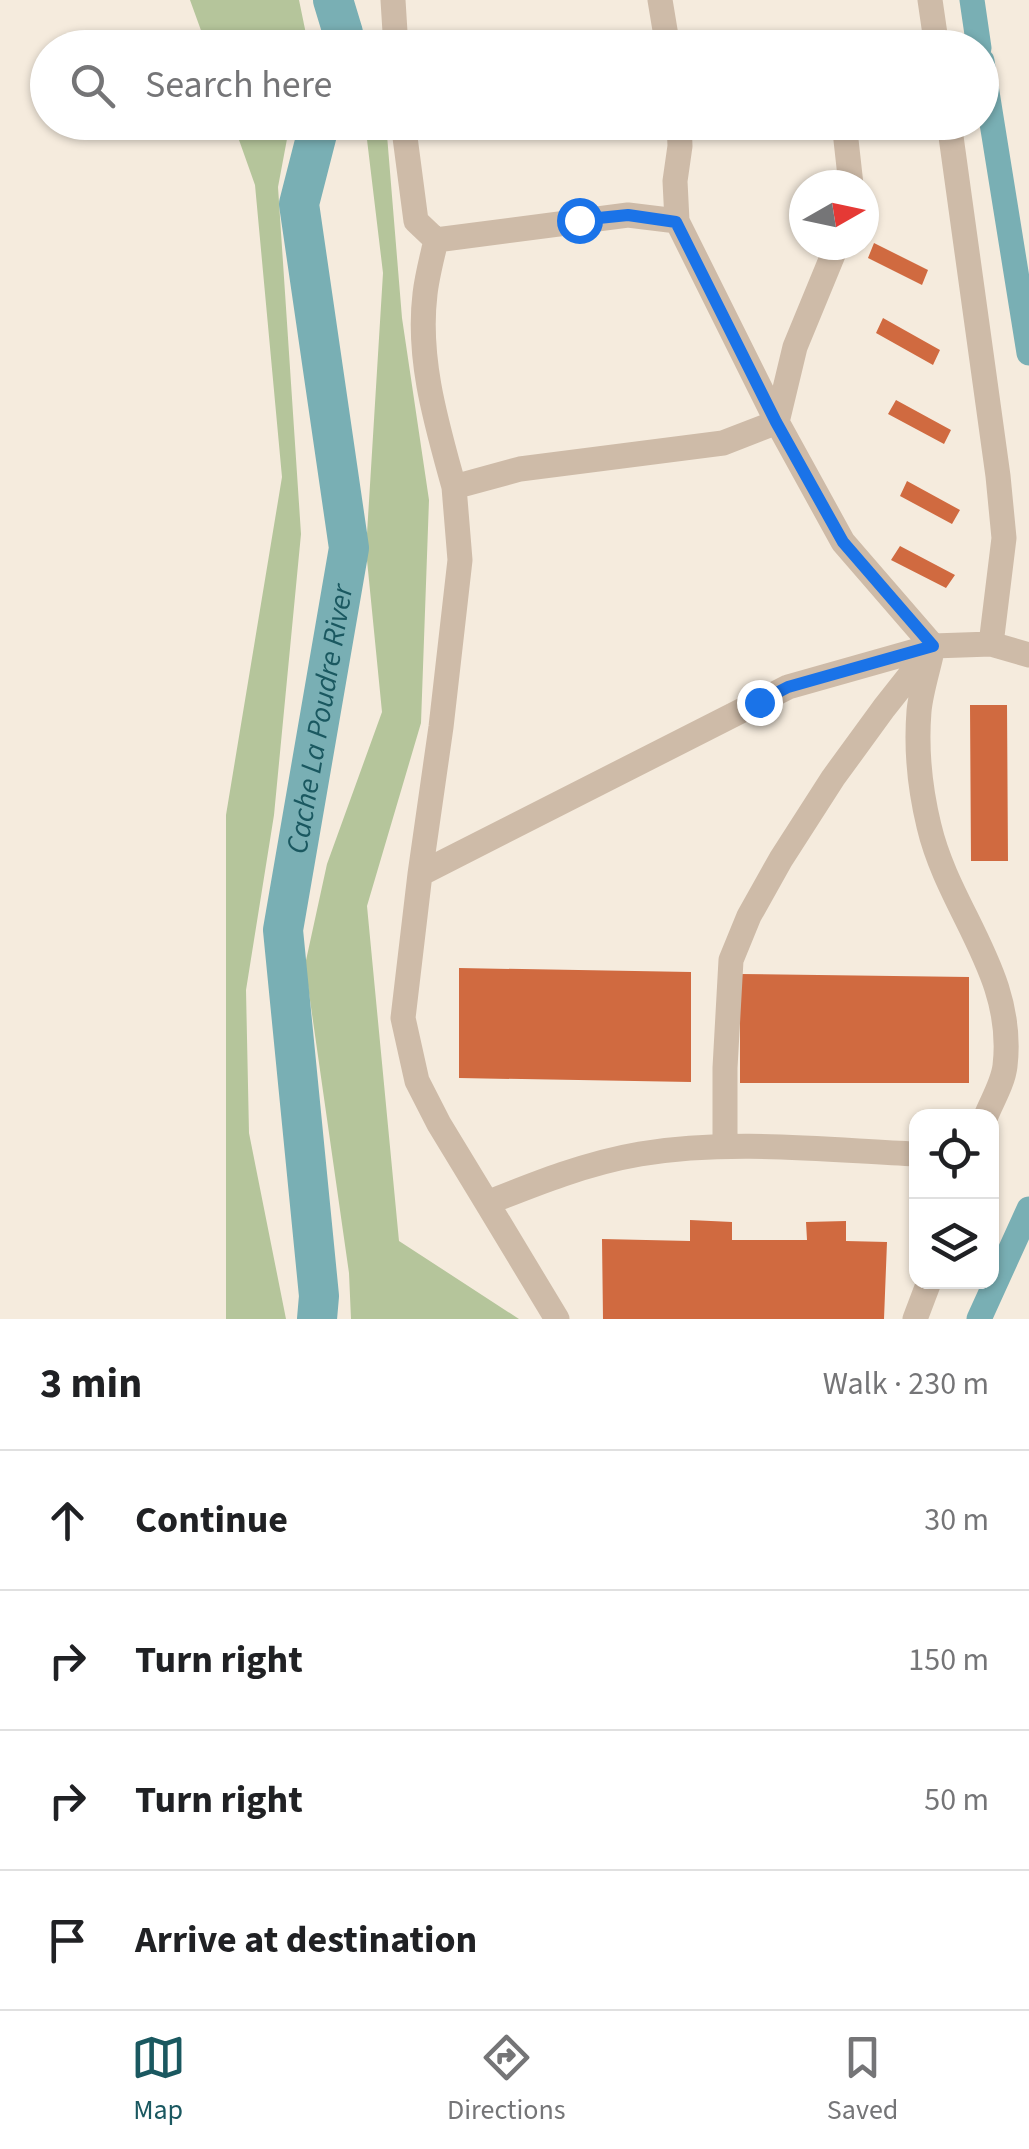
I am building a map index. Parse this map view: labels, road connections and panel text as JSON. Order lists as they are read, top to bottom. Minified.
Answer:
{"water":["Cache La Poudre River"],"north":"right","page":{"search":"Search here","heading":["3 min","Walk · 230 m"],"list":[["Continue","30 m"],["Turn right","150 m"],["Turn right","50 m"],"Arrive at destination"],"nav":["Map","Directions","Saved"]}}
